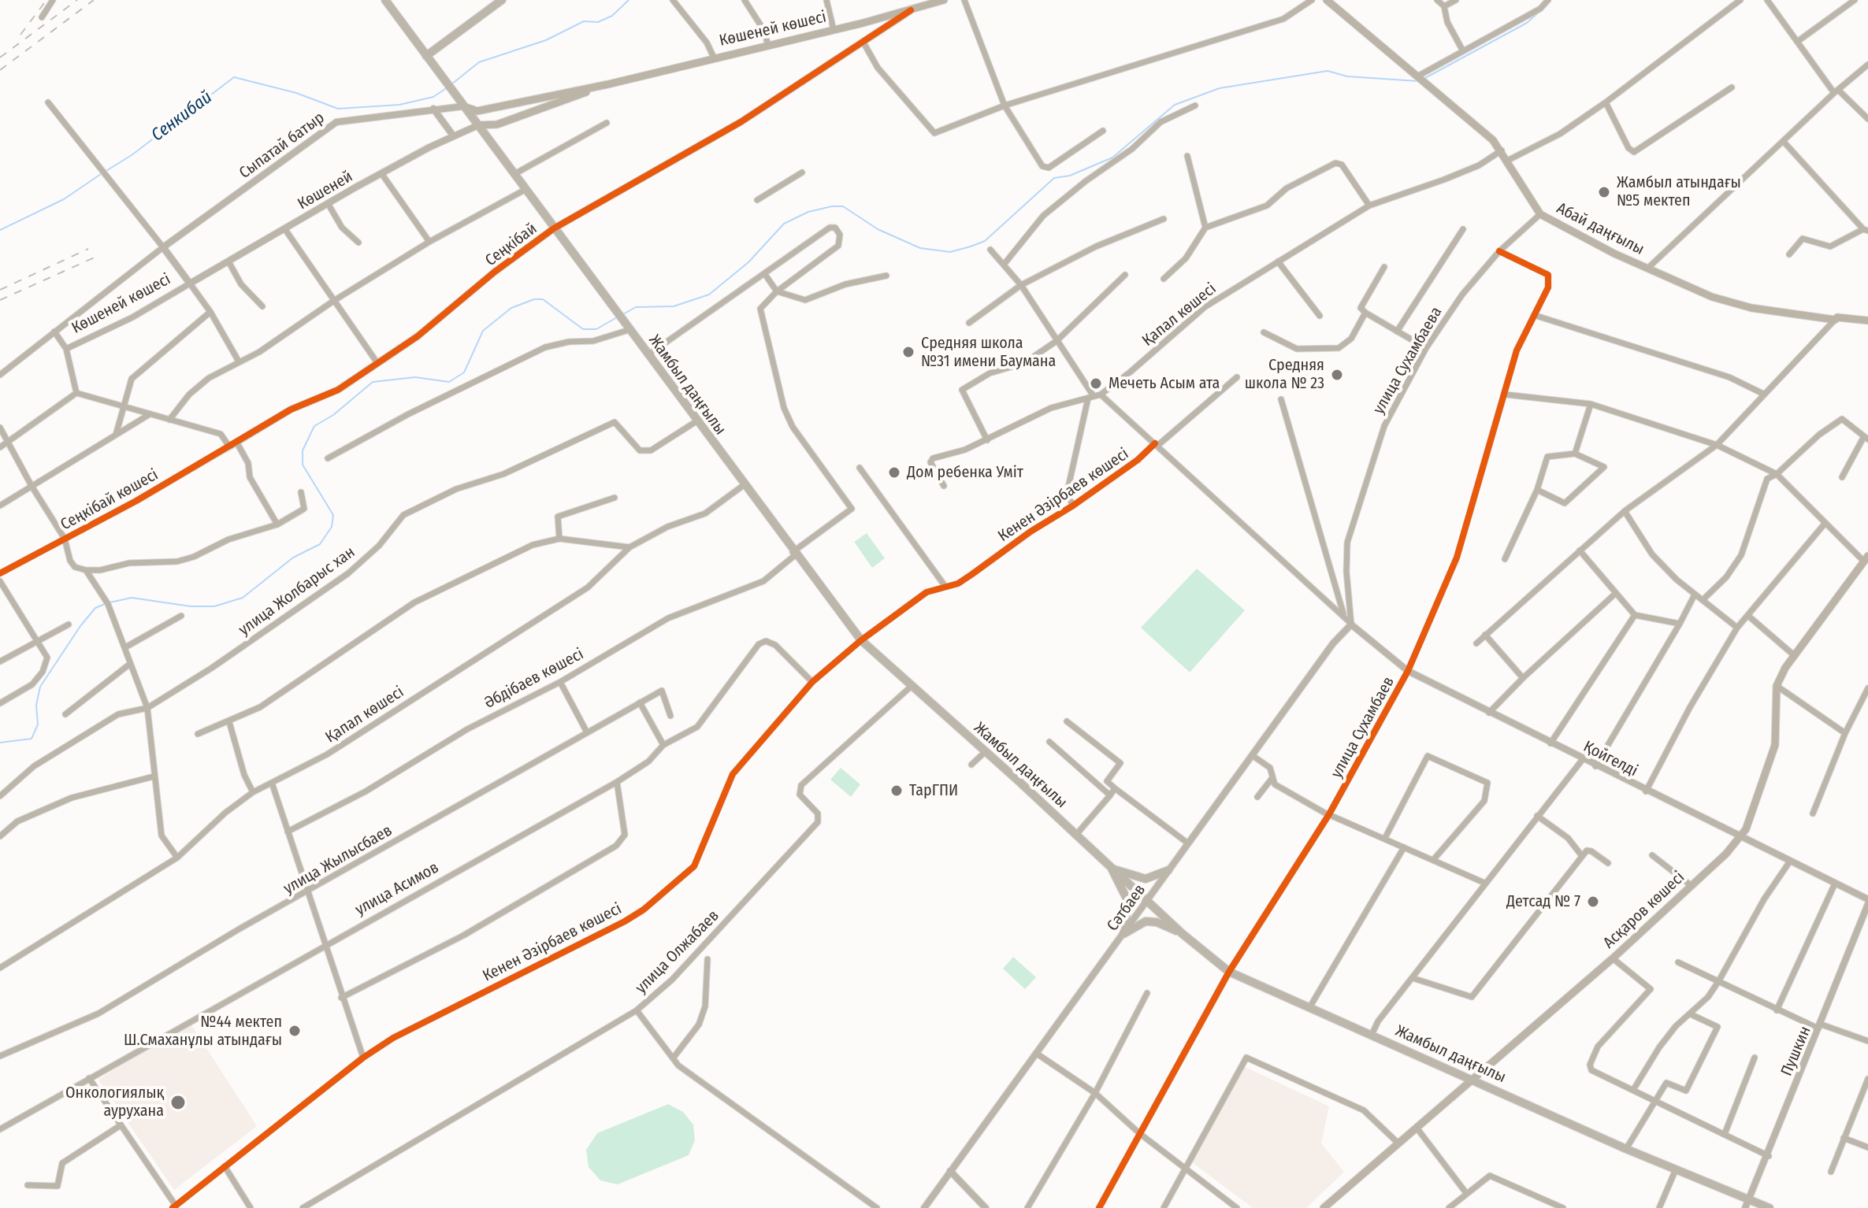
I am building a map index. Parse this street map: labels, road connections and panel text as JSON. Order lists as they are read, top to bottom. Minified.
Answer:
{"streets":{"main road":["Көшеней көшесі","Абай даңғылы","Жамбыл даңғылы","Асқаров көшесі"],"street":["Сыпатай батыр","Көшеней","Сеңкібай","Қапал көшесі","улица Сухамбаева","Кенен Әзірбаев көшесі","Сеңкібай көшесі","улица Жолбарыс хан","Әбдібаев көшесі","улица Сухамбаев","Қойгелді","улица Жылысбаев","улица Асимов","Сәтбаев","улица Олжабаев","Пушкин"]},"crossings":[["Көшеней көшесі","Сыпатай батыр"],["Көшеней көшесі","Көшеней"],["Көшеней көшесі","Сеңкібай"],["Көшеней көшесі","Жамбыл даңғылы"],["Сыпатай батыр","Жамбыл даңғылы"],["Көшеней","Жамбыл даңғылы"],["Абай даңғылы","Қапал көшесі"],["Абай даңғылы","улица Сухамбаева"],["Сеңкібай","Жамбыл даңғылы"],["Сеңкібай","Сеңкібай көшесі"],["Қапал көшесі","Жамбыл даңғылы"],["улица Сухамбаева","улица Сухамбаев"],["улица Сухамбаева","Қойгелді"],["улица Сухамбаева","Сәтбаев"],["Жамбыл даңғылы","Кенен Әзірбаев көшесі"],["Жамбыл даңғылы","улица Жолбарыс хан"],["Жамбыл даңғылы","Әбдібаев көшесі"],["Жамбыл даңғылы","улица Сухамбаев"],["Жамбыл даңғылы","Сәтбаев"],["Жамбыл даңғылы","Асқаров көшесі"],["Жамбыл даңғылы","улица Олжабаев"],["Жамбыл даңғылы","Пушкин"],["Кенен Әзірбаев көшесі","улица Асимов"],["улица Сухамбаев","Қойгелді"],["Қойгелді","Сәтбаев"],["Қойгелді","Асқаров көшесі"],["Қойгелді","Пушкин"]],"water":["Сенкибай"],"places":["Жамбыл атындағы №5 мектеп","Средняя школа №31 имени Баумана","Средняя школа № 23","Мечеть Асым ата","Дом ребенка Умiт","ТарГПИ","Детсад № 7","№44 мектеп Ш.Смаханұлы атындағы","Онкологиялық аурухана"]}
